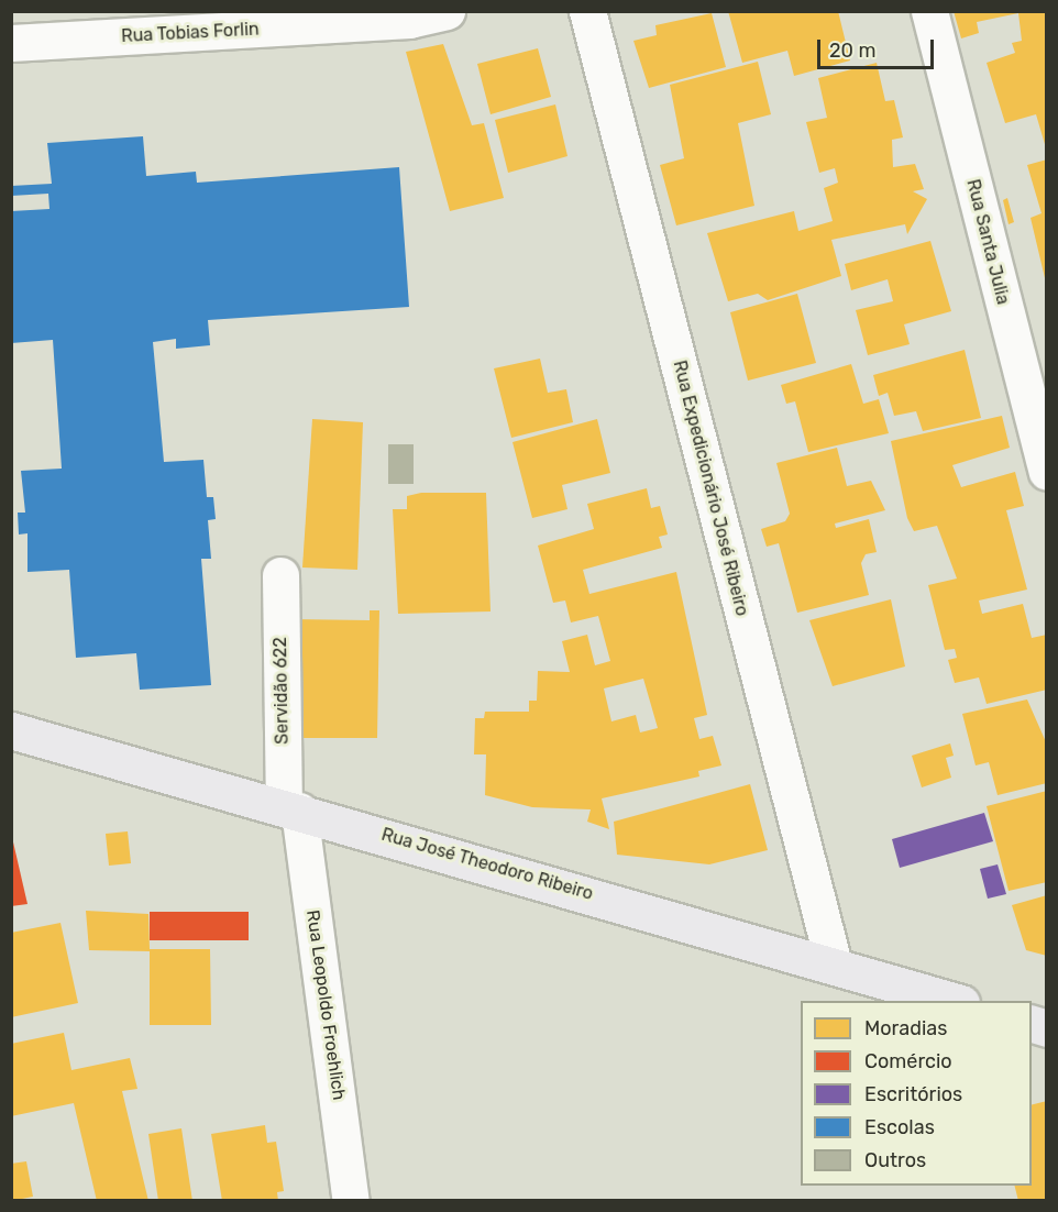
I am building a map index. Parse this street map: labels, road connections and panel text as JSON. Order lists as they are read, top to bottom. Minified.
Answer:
{"streets":{"main road":["Rua José Theodoro Ribeiro"],"street":["Rua Tobias Forlin","Rua Santa Julia","Rua Expedicionário José Ribeiro","Servidão 622","Rua Leopoldo Froehlich"]},"crossings":[["Rua Expedicionário José Ribeiro","Rua José Theodoro Ribeiro"],["Servidão 622","Rua José Theodoro Ribeiro"],["Servidão 622","Rua Leopoldo Froehlich"],["Rua José Theodoro Ribeiro","Rua Leopoldo Froehlich"]],"legend":["Moradias","Comércio","Escritórios","Escolas","Outros"],"scale_bar":"20 m"}
